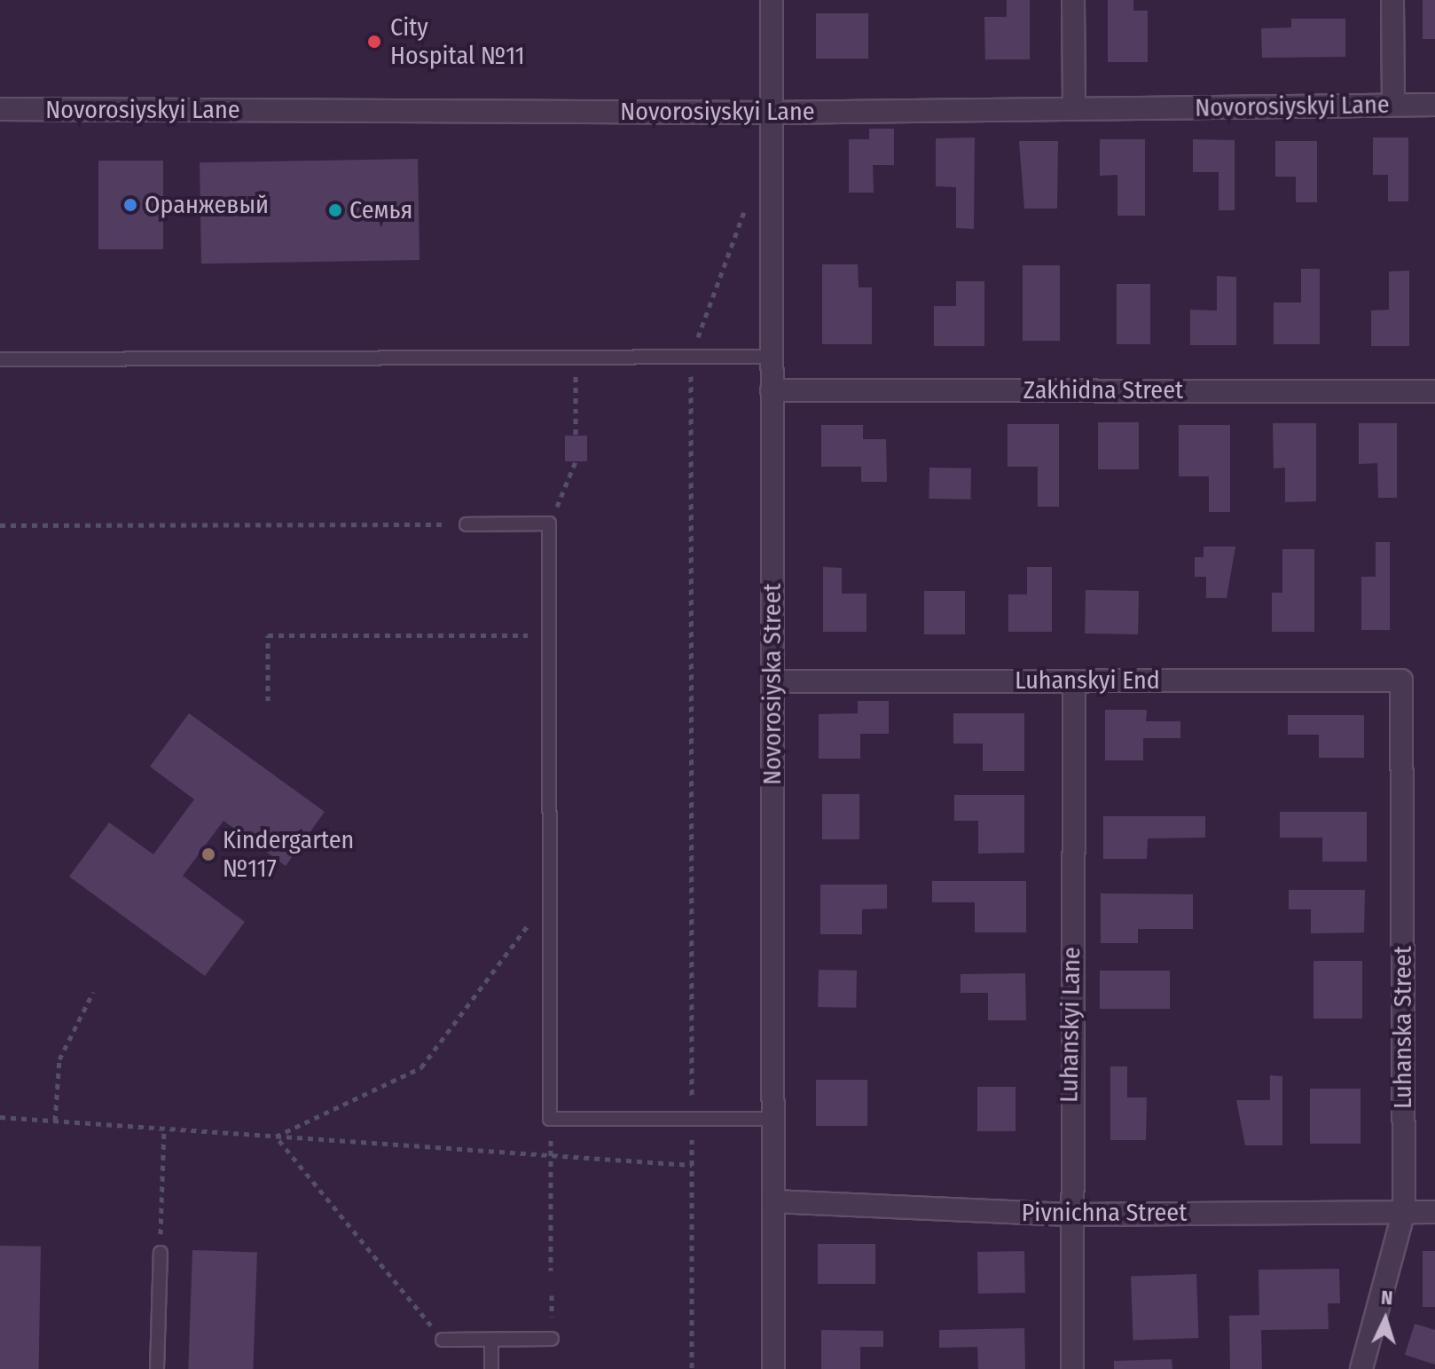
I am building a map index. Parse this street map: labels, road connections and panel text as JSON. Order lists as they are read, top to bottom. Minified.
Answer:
{"streets":{"street":["Novorosiyskyi Lane","Zakhidna Street","Luhanskyi End","Novorosiyska Street","Luhanskyi Lane","Luhanska Street","Pivnichna Street"]},"crossings":[["Novorosiyskyi Lane","Novorosiyska Street"],["Zakhidna Street","Novorosiyska Street"],["Luhanskyi End","Novorosiyska Street"],["Luhanskyi End","Luhanskyi Lane"],["Luhanskyi End","Luhanska Street"],["Novorosiyska Street","Pivnichna Street"],["Luhanskyi Lane","Pivnichna Street"],["Luhanska Street","Pivnichna Street"]],"places":["City Hospital №11","Оранжевый","Семья","Kindergarten №117"],"north":"top"}
